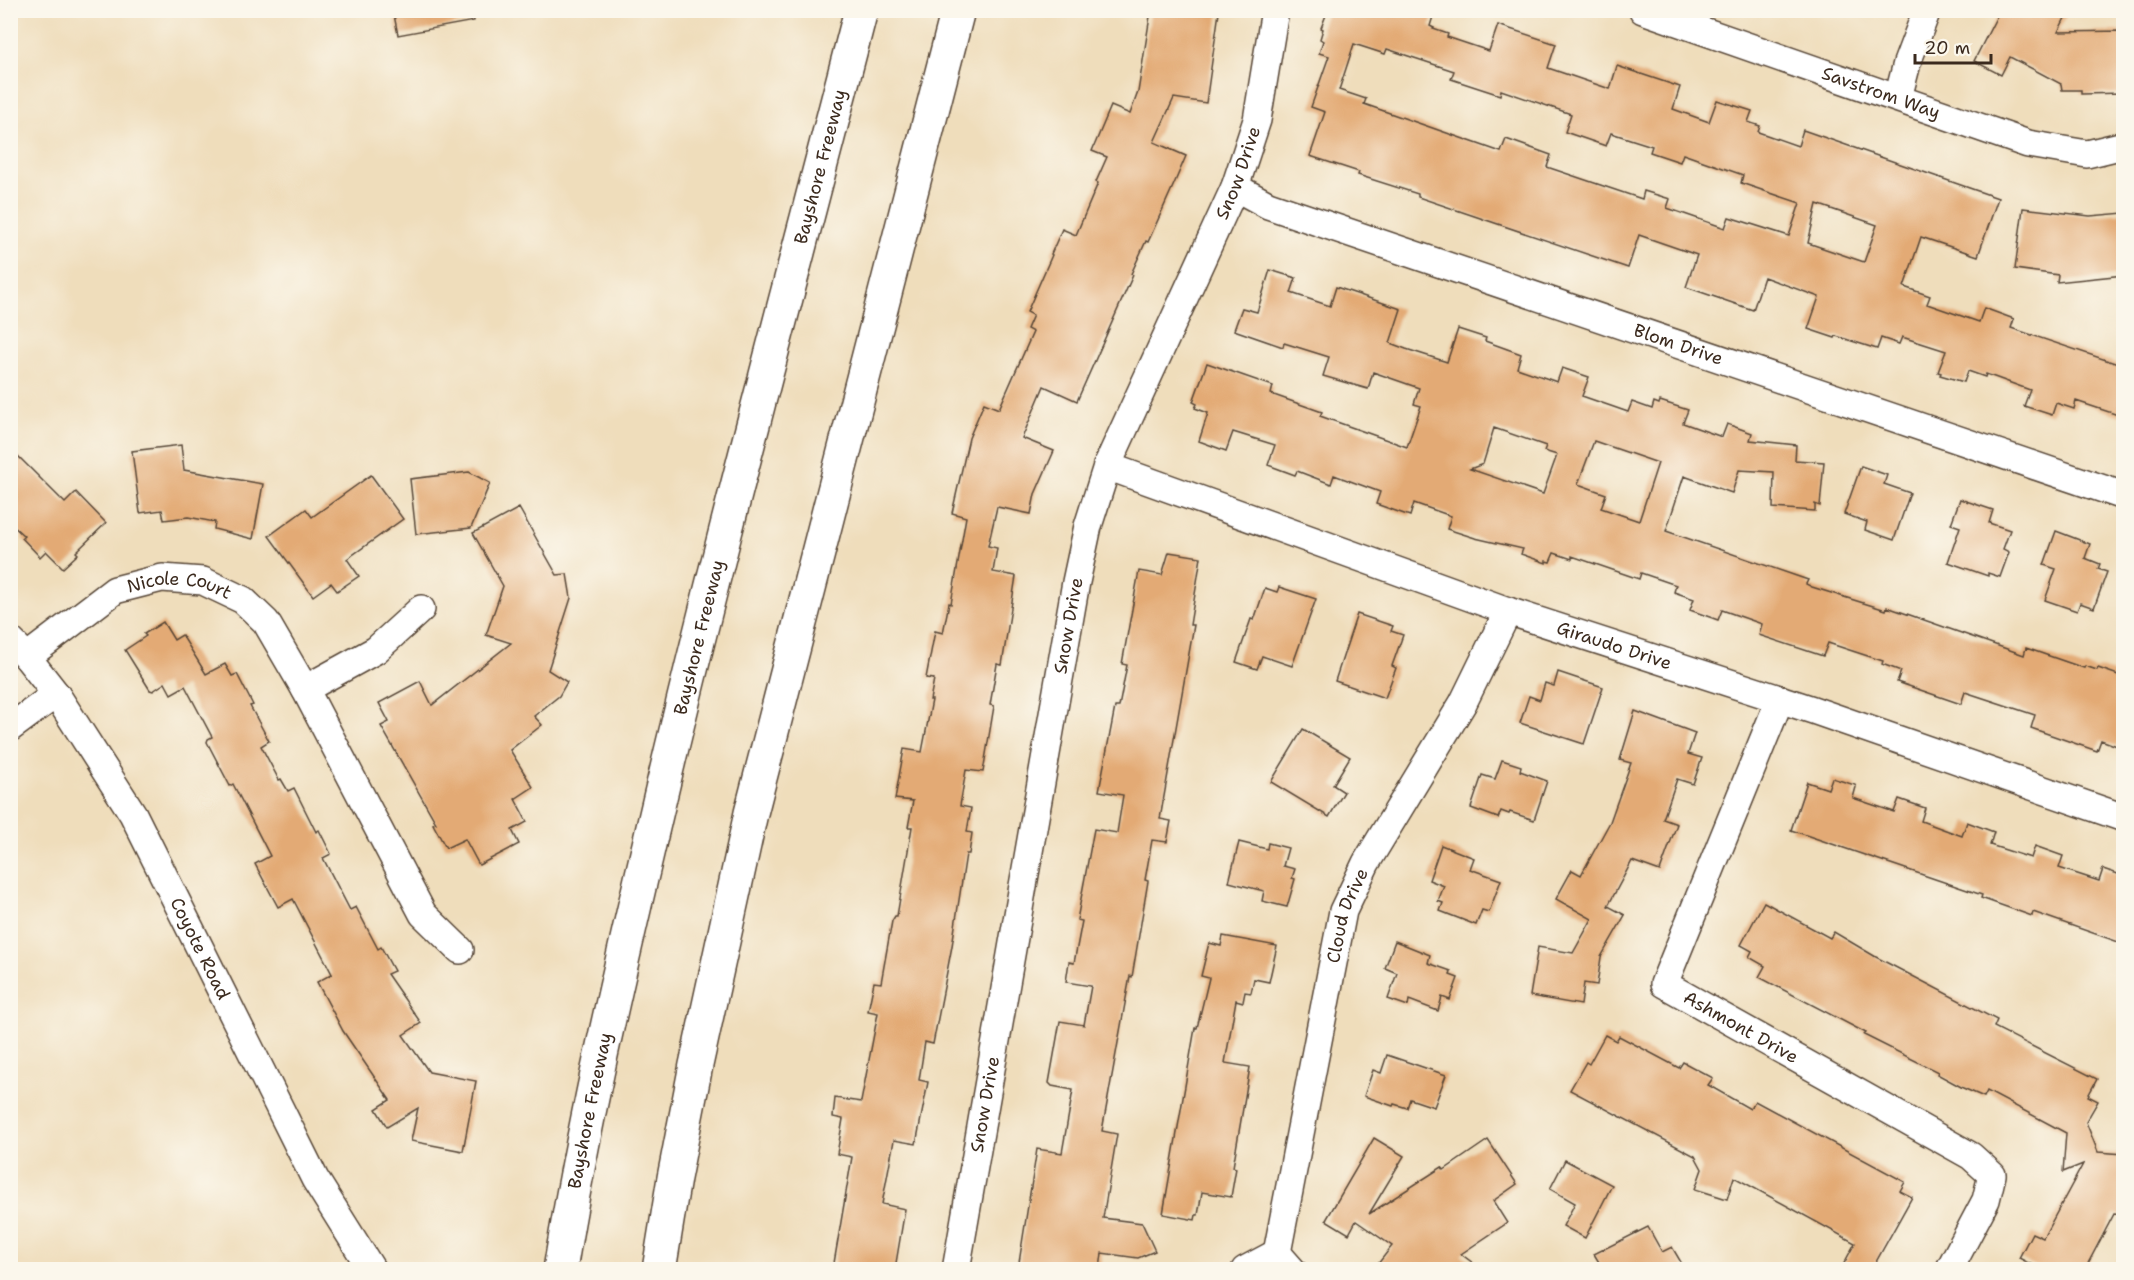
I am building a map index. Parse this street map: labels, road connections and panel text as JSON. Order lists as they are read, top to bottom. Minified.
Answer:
{"streets":{"highway":["Bayshore Freeway"],"street":["Savstrom Way","Snow Drive","Blom Drive","Nicole Court","Giraudo Drive","Cloud Drive","Coyote Road","Ashmont Drive"]},"crossings":[["Snow Drive","Blom Drive"],["Snow Drive","Giraudo Drive"],["Nicole Court","Coyote Road"],["Giraudo Drive","Cloud Drive"],["Giraudo Drive","Ashmont Drive"]],"scale_bar":"20 m"}
